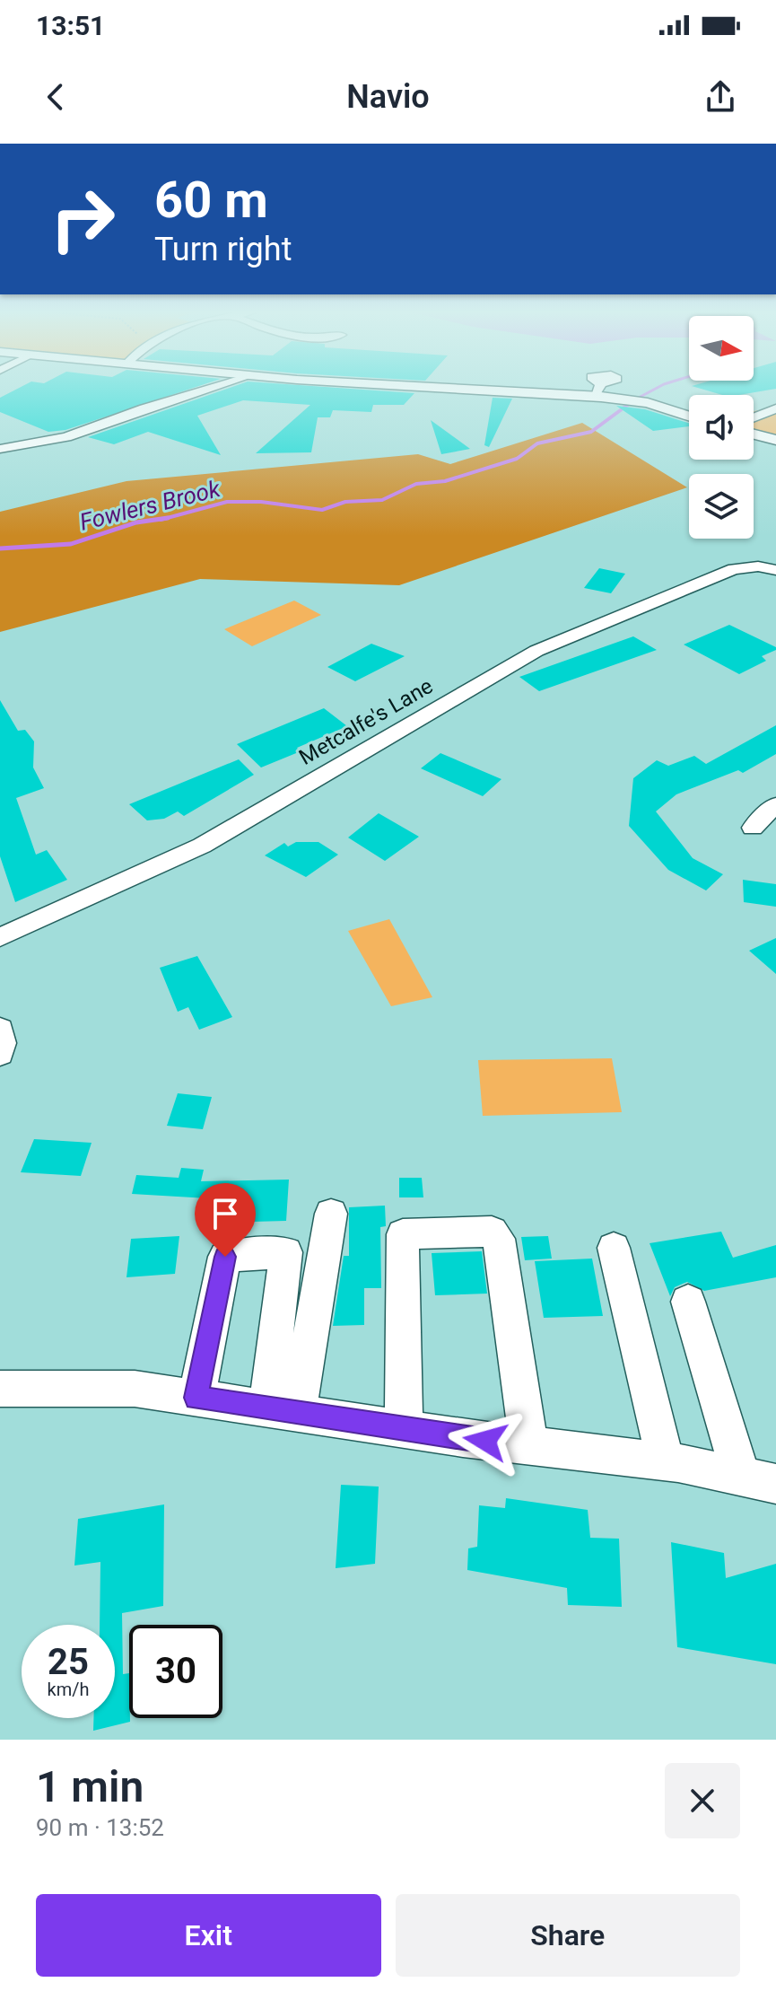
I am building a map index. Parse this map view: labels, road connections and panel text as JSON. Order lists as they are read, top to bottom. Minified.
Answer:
{"streets":{"street":["Metcalfe's Lane"]},"water":["Fowlers Brook"],"north":"right","page":{"status":"13:51","header":"Navio","turn":["60 m","Turn right"],"speed":"25 km/h","limit":"30","heading":["1 min","90 m · 13:52"],"buttons":["Exit","Share"]}}
